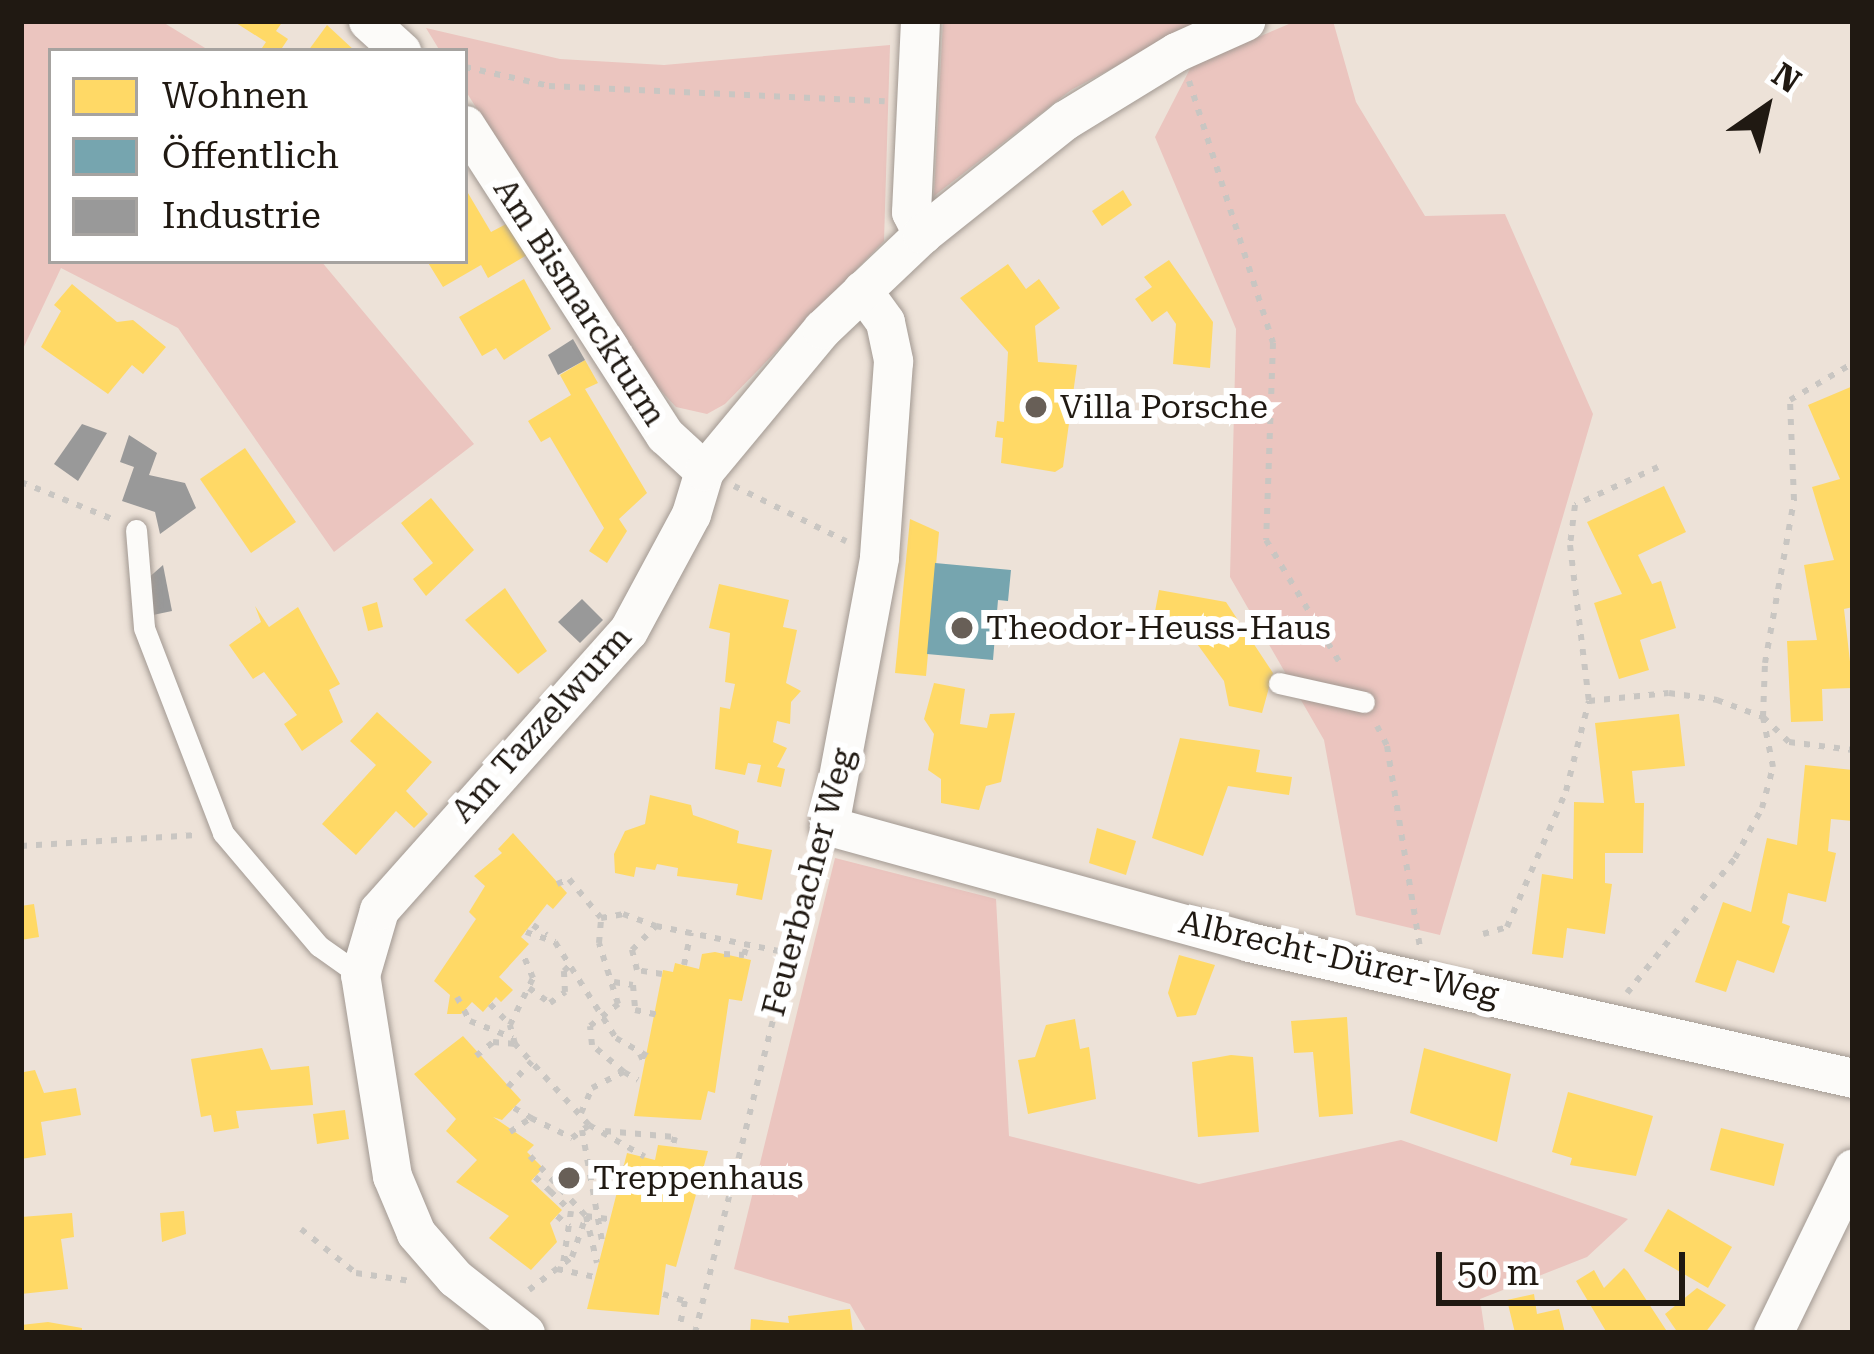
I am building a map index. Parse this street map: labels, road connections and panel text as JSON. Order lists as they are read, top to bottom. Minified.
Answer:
{"streets":{"street":["Am Bismarckturm","Am Tazzelwurm","Feuerbacher Weg","Albrecht-Dürer-Weg"]},"crossings":[["Am Bismarckturm","Am Tazzelwurm"],["Am Tazzelwurm","Feuerbacher Weg"],["Feuerbacher Weg","Albrecht-Dürer-Weg"]],"places":["Villa Porsche","Theodor-Heuss-Haus","Treppenhaus"],"legend":["Wohnen","Öffentlich","Industrie"],"scale_bar":"50 m","north":"top right"}
